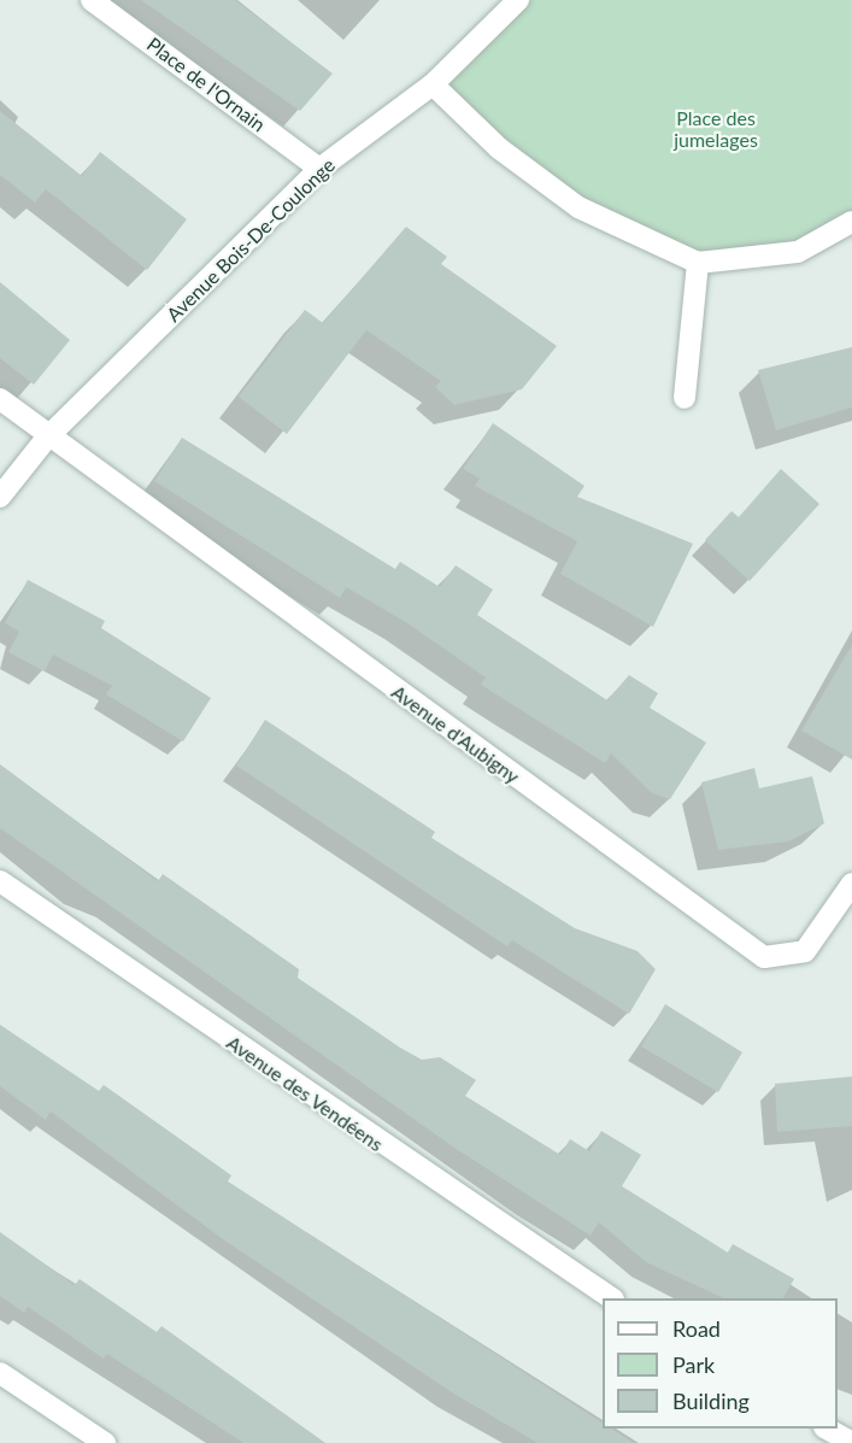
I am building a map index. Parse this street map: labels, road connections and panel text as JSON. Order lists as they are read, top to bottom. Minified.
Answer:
{"streets":{"street":["Place de l'Ornain","Avenue Bois-De-Coulonge","Avenue d'Aubigny","Avenue des Vendéens"]},"crossings":[["Place de l'Ornain","Avenue Bois-De-Coulonge"],["Avenue Bois-De-Coulonge","Avenue d'Aubigny"]],"parks":["Place des jumelages"],"legend":["Road","Park","Building"]}
